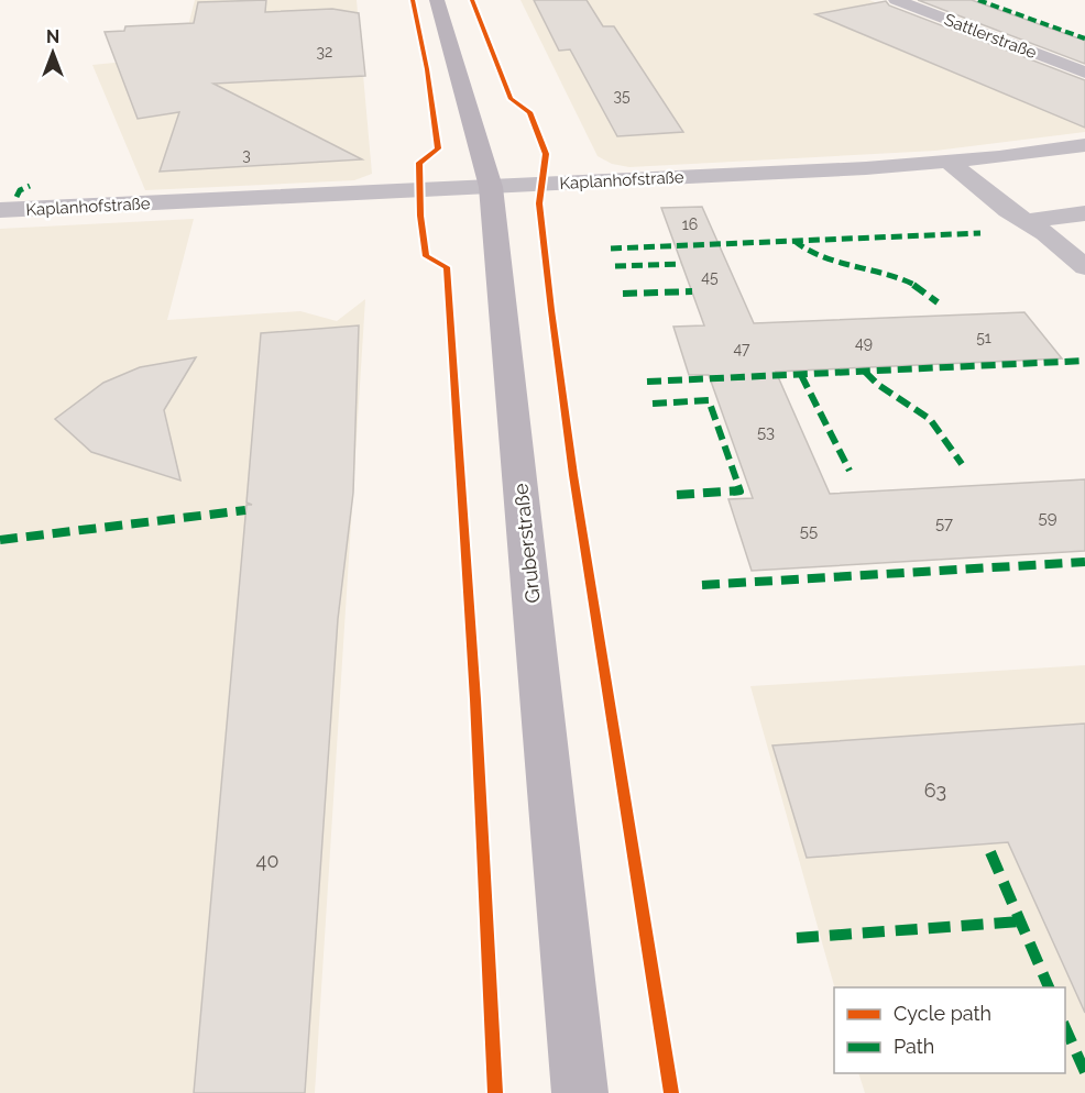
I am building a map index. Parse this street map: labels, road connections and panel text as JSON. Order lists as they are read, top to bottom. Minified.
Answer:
{"streets":{"main road":["Gruberstraße"],"street":["Sattlerstraße","Kaplanhofstraße"]},"crossings":[["Kaplanhofstraße","Gruberstraße"]],"house_numbers":["32","35","3","16","45","51","49","47","53","59","57","55","63","40"],"legend":["Cycle path","Path"],"north":"top"}
